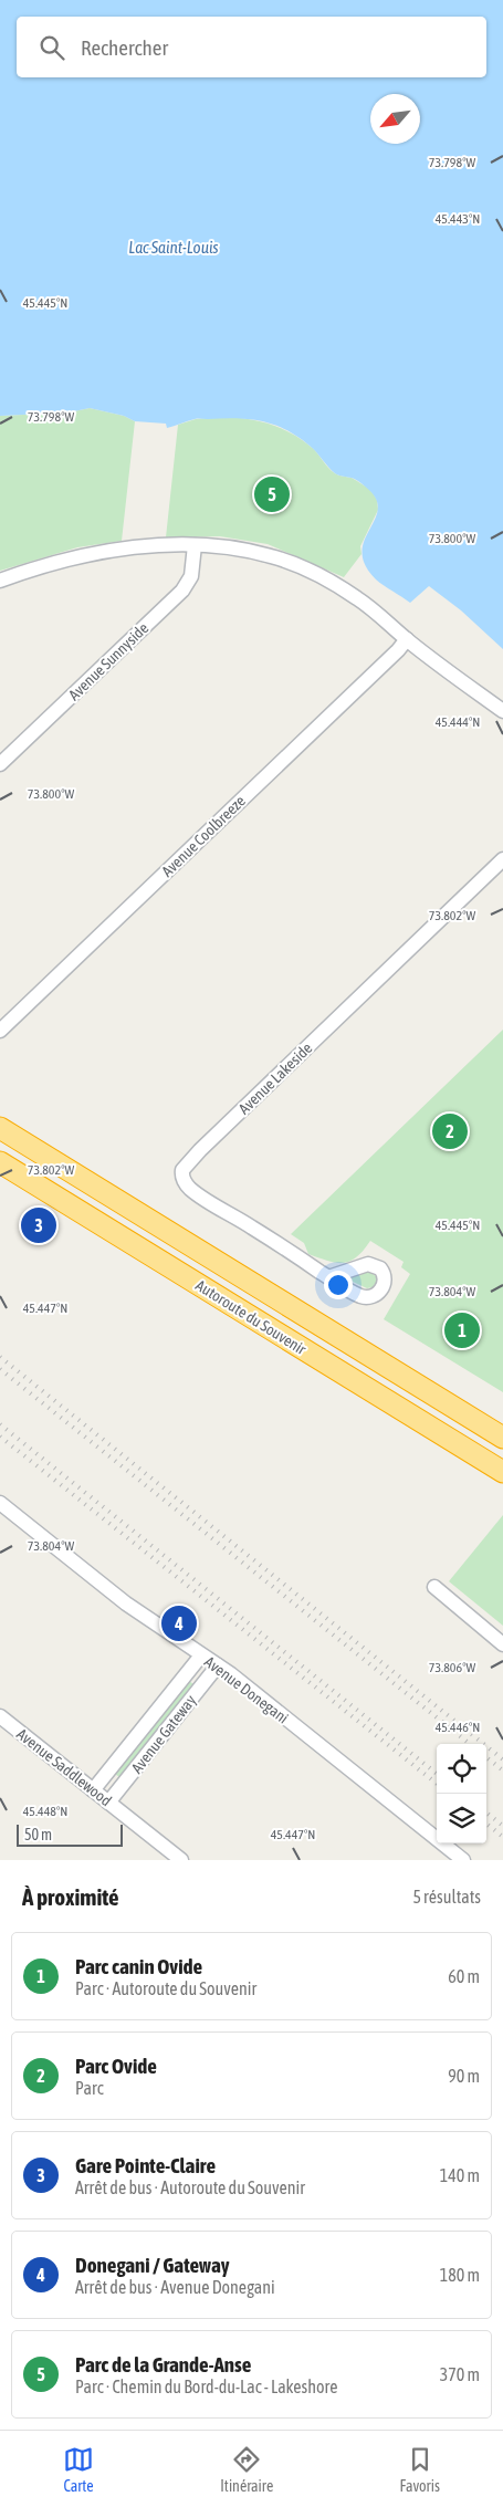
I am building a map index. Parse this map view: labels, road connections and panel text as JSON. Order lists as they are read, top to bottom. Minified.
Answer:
{"streets":{"highway":["Autoroute du Souvenir"],"street":["Avenue Sunnyside","Avenue Coolbreeze","Avenue Lakeside","Avenue Donegani","Avenue Gateway","Avenue Saddlewood"]},"crossings":[["Avenue Donegani","Avenue Gateway"],["Avenue Gateway","Avenue Saddlewood"]],"water":["Lac Saint-Louis"],"scale_bar":"50 m","north":"bottom left","page":{"search":"Rechercher","pins":["5","2","3","1","4"],"scale":"50 m","heading":["À proximité","5 résultats"],"list":[{"mark":"1","name":"Parc canin Ovide","note":"Parc · Autoroute du Souvenir","value":"60 m"},{"mark":"2","name":"Parc Ovide","note":"Parc","value":"90 m"},{"mark":"3","name":"Gare Pointe-Claire","note":"Arrêt de bus · Autoroute du Souvenir","value":"140 m"},{"mark":"4","name":"Donegani / Gateway","note":"Arrêt de bus · Avenue Donegani","value":"180 m"},{"mark":"5","name":"Parc de la Grande-Anse","note":"Parc · Chemin du Bord-du-Lac - Lakeshore","value":"370 m"}],"nav":["Carte","Itinéraire","Favoris"]},"coordinates":["73.798°W","45.443°N","45.445°N","73.800°W","45.444°N","73.802°W","73.804°W","45.447°N","73.806°W","45.446°N","45.448°N"]}
